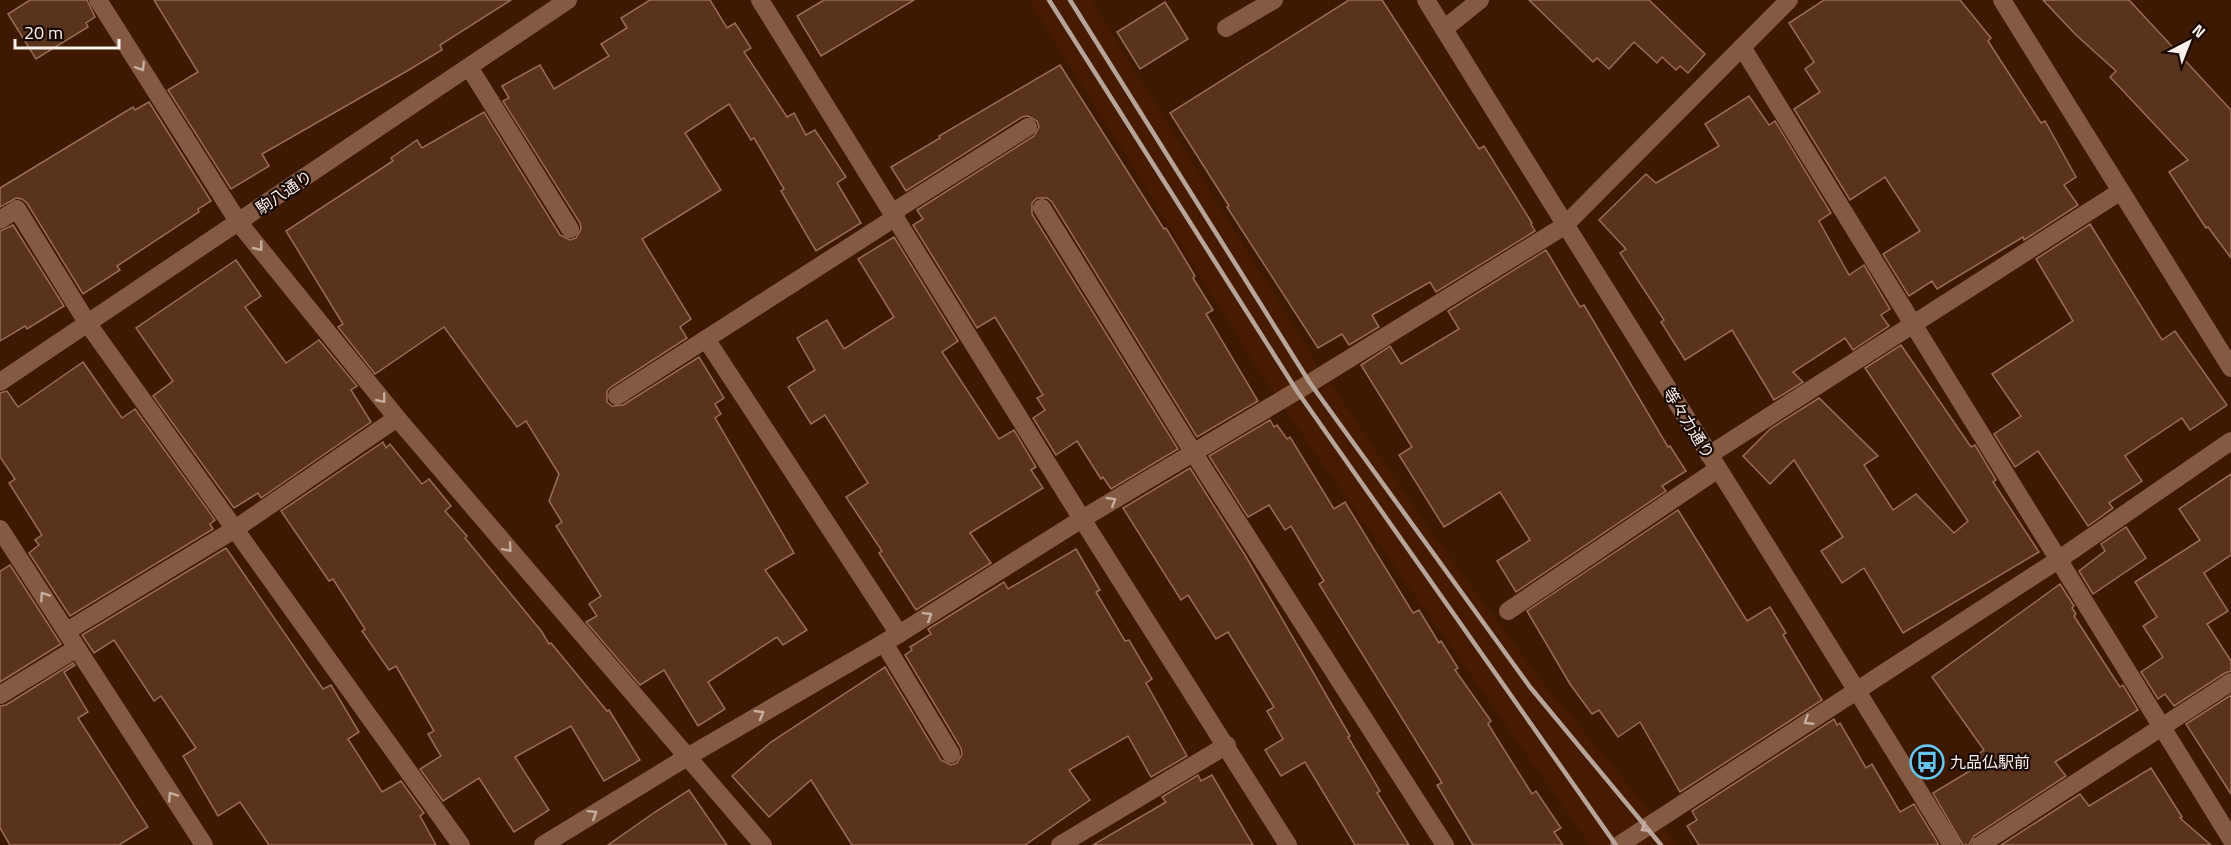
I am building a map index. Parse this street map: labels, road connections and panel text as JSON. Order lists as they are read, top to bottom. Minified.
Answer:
{"streets":{"street":["駒八通り","等々力通り"]},"places":{"bus stop":["九品仏駅前"]},"scale_bar":"20 m","north":"top right"}
